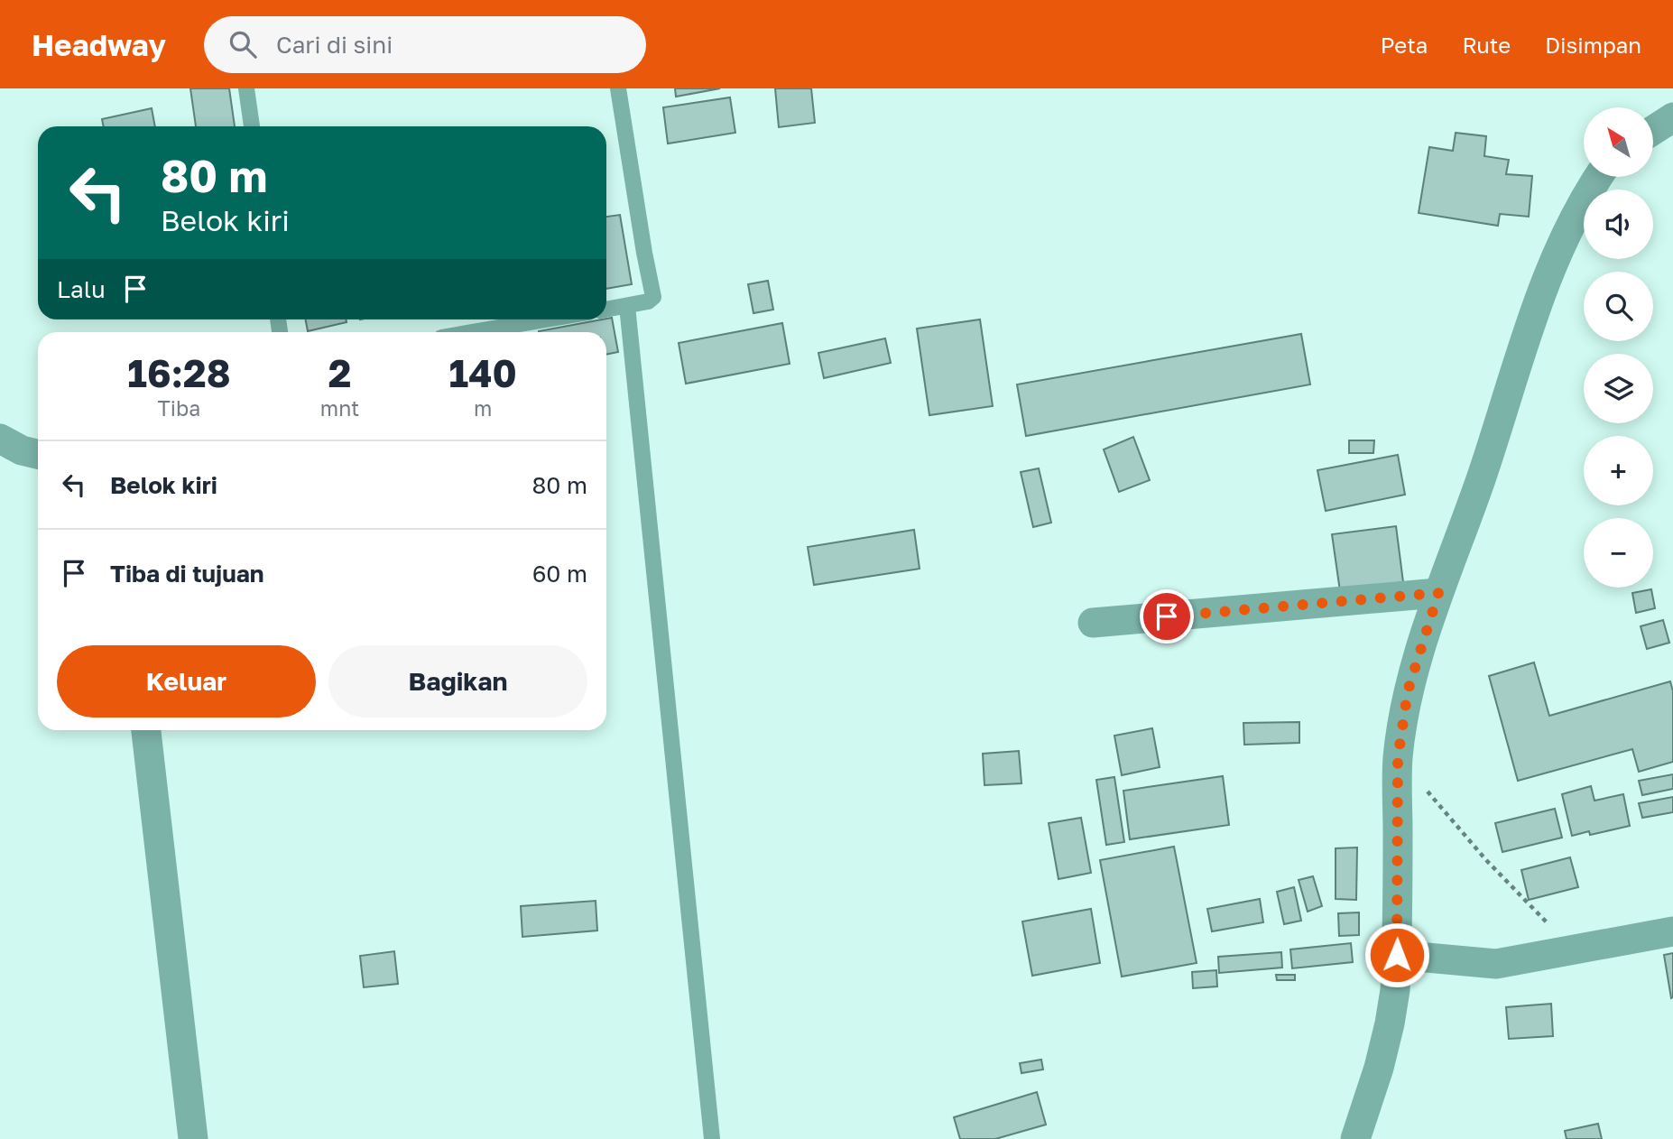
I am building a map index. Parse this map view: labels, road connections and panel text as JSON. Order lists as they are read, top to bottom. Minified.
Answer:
{"north":"top left","page":{"header":"Headway","search":"Cari di sini","nav":["Peta","Rute","Disimpan"],"map_buttons":["+","−"],"turn":["80 m","Belok kiri"],"then":"Lalu","eta":["16:28","Tiba","2","mnt","140","m"],"list":[{"name":"Belok kiri","value":"80 m"},{"name":"Tiba di tujuan","value":"60 m"}],"buttons":["Keluar","Bagikan"]}}
